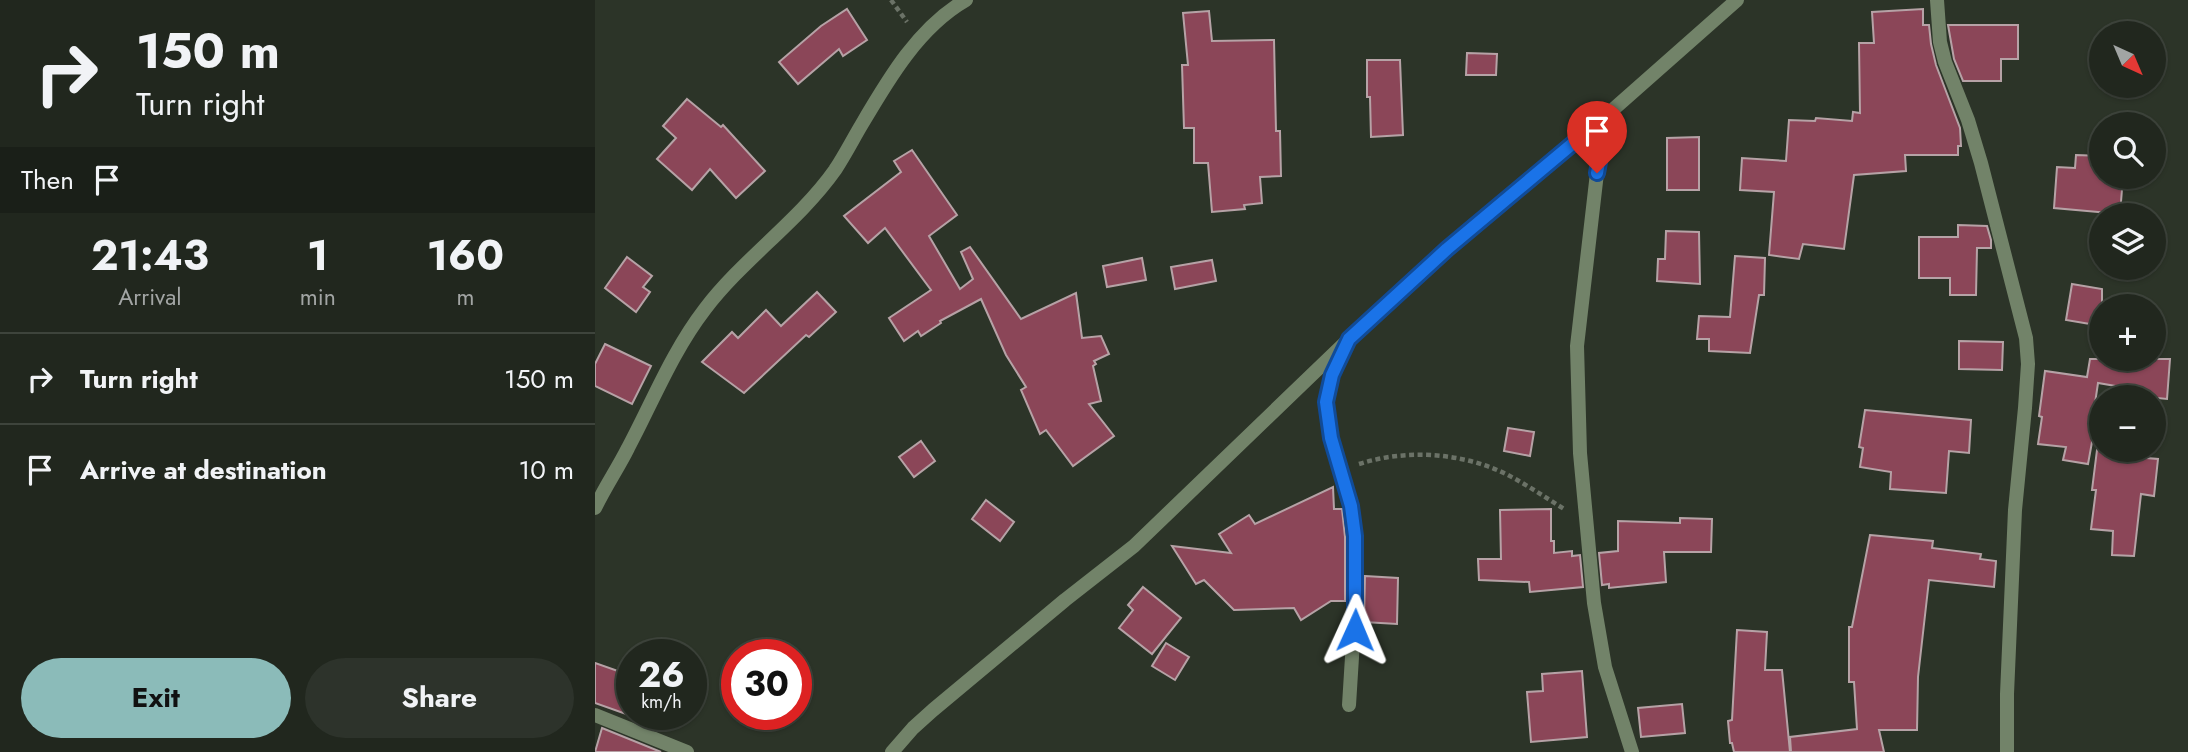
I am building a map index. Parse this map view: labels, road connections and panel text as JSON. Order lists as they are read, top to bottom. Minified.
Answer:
{"north":"bottom right","page":{"turn":["150 m","Turn right"],"map_buttons":["+","−"],"then":"Then","eta":["21:43","Arrival","1","min","160","m"],"list":[{"name":"Turn right","value":"150 m"},{"name":"Arrive at destination","value":"10 m"}],"speed":"26 km/h","limit":"30","buttons":["Exit","Share"]}}
